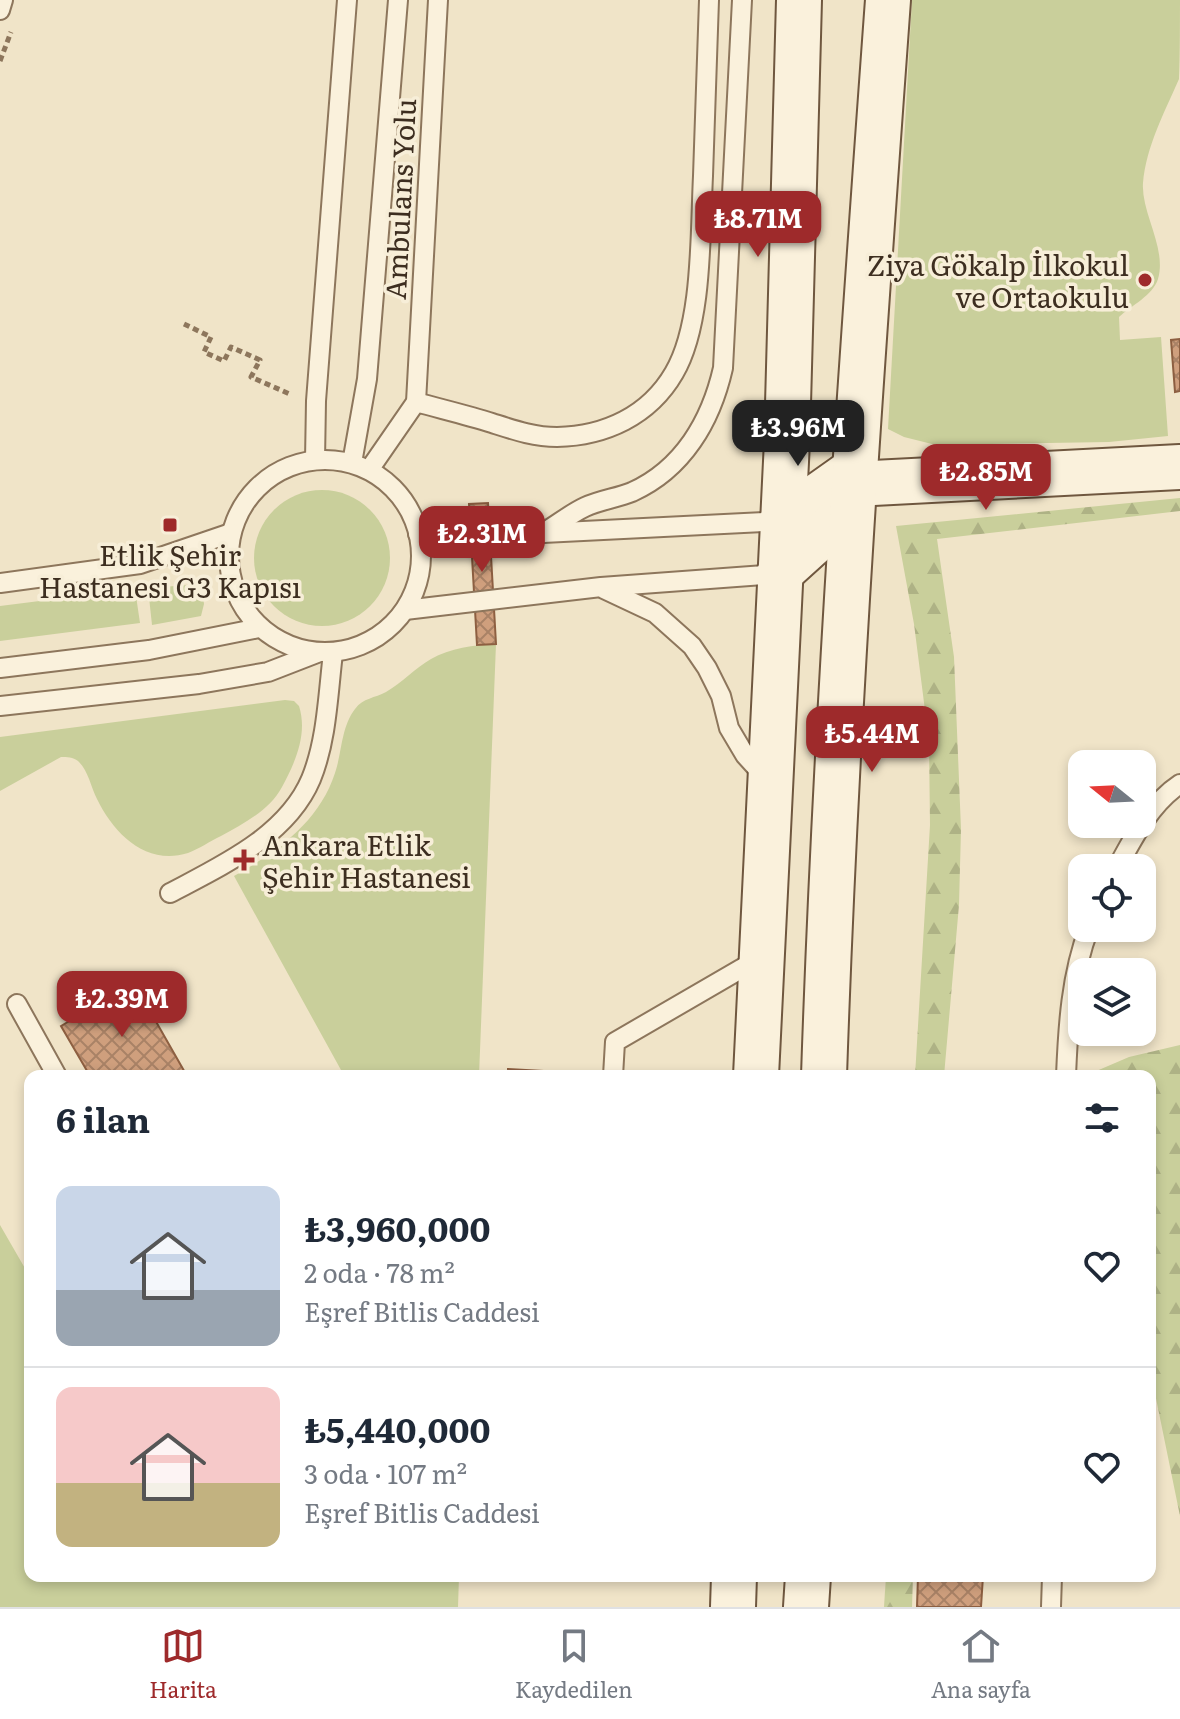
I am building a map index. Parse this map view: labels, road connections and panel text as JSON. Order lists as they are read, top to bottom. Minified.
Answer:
{"streets":{"lane":["Ambulans Yolu"]},"places":{"other":["Ziya Gökalp İlkokul ve Ortaokulu"],"transit":["Etlik Şehir Hastanesi G3 Kapısı"],"health":["Ankara Etlik Şehir Hastanesi"]},"north":"left","page":{"price":["₺8.71M","₺3.96M","₺2.85M","₺2.31M","₺5.44M","₺2.39M"],"heading":"6 ilan","list":[{"name":"₺3,960,000","note":"2 oda · 78 m² · Eşref Bitlis Caddesi"},{"name":"₺5,440,000","note":"3 oda · 107 m² · Eşref Bitlis Caddesi"}],"tabs":["Harita","Kaydedilen","Ana sayfa"]}}
